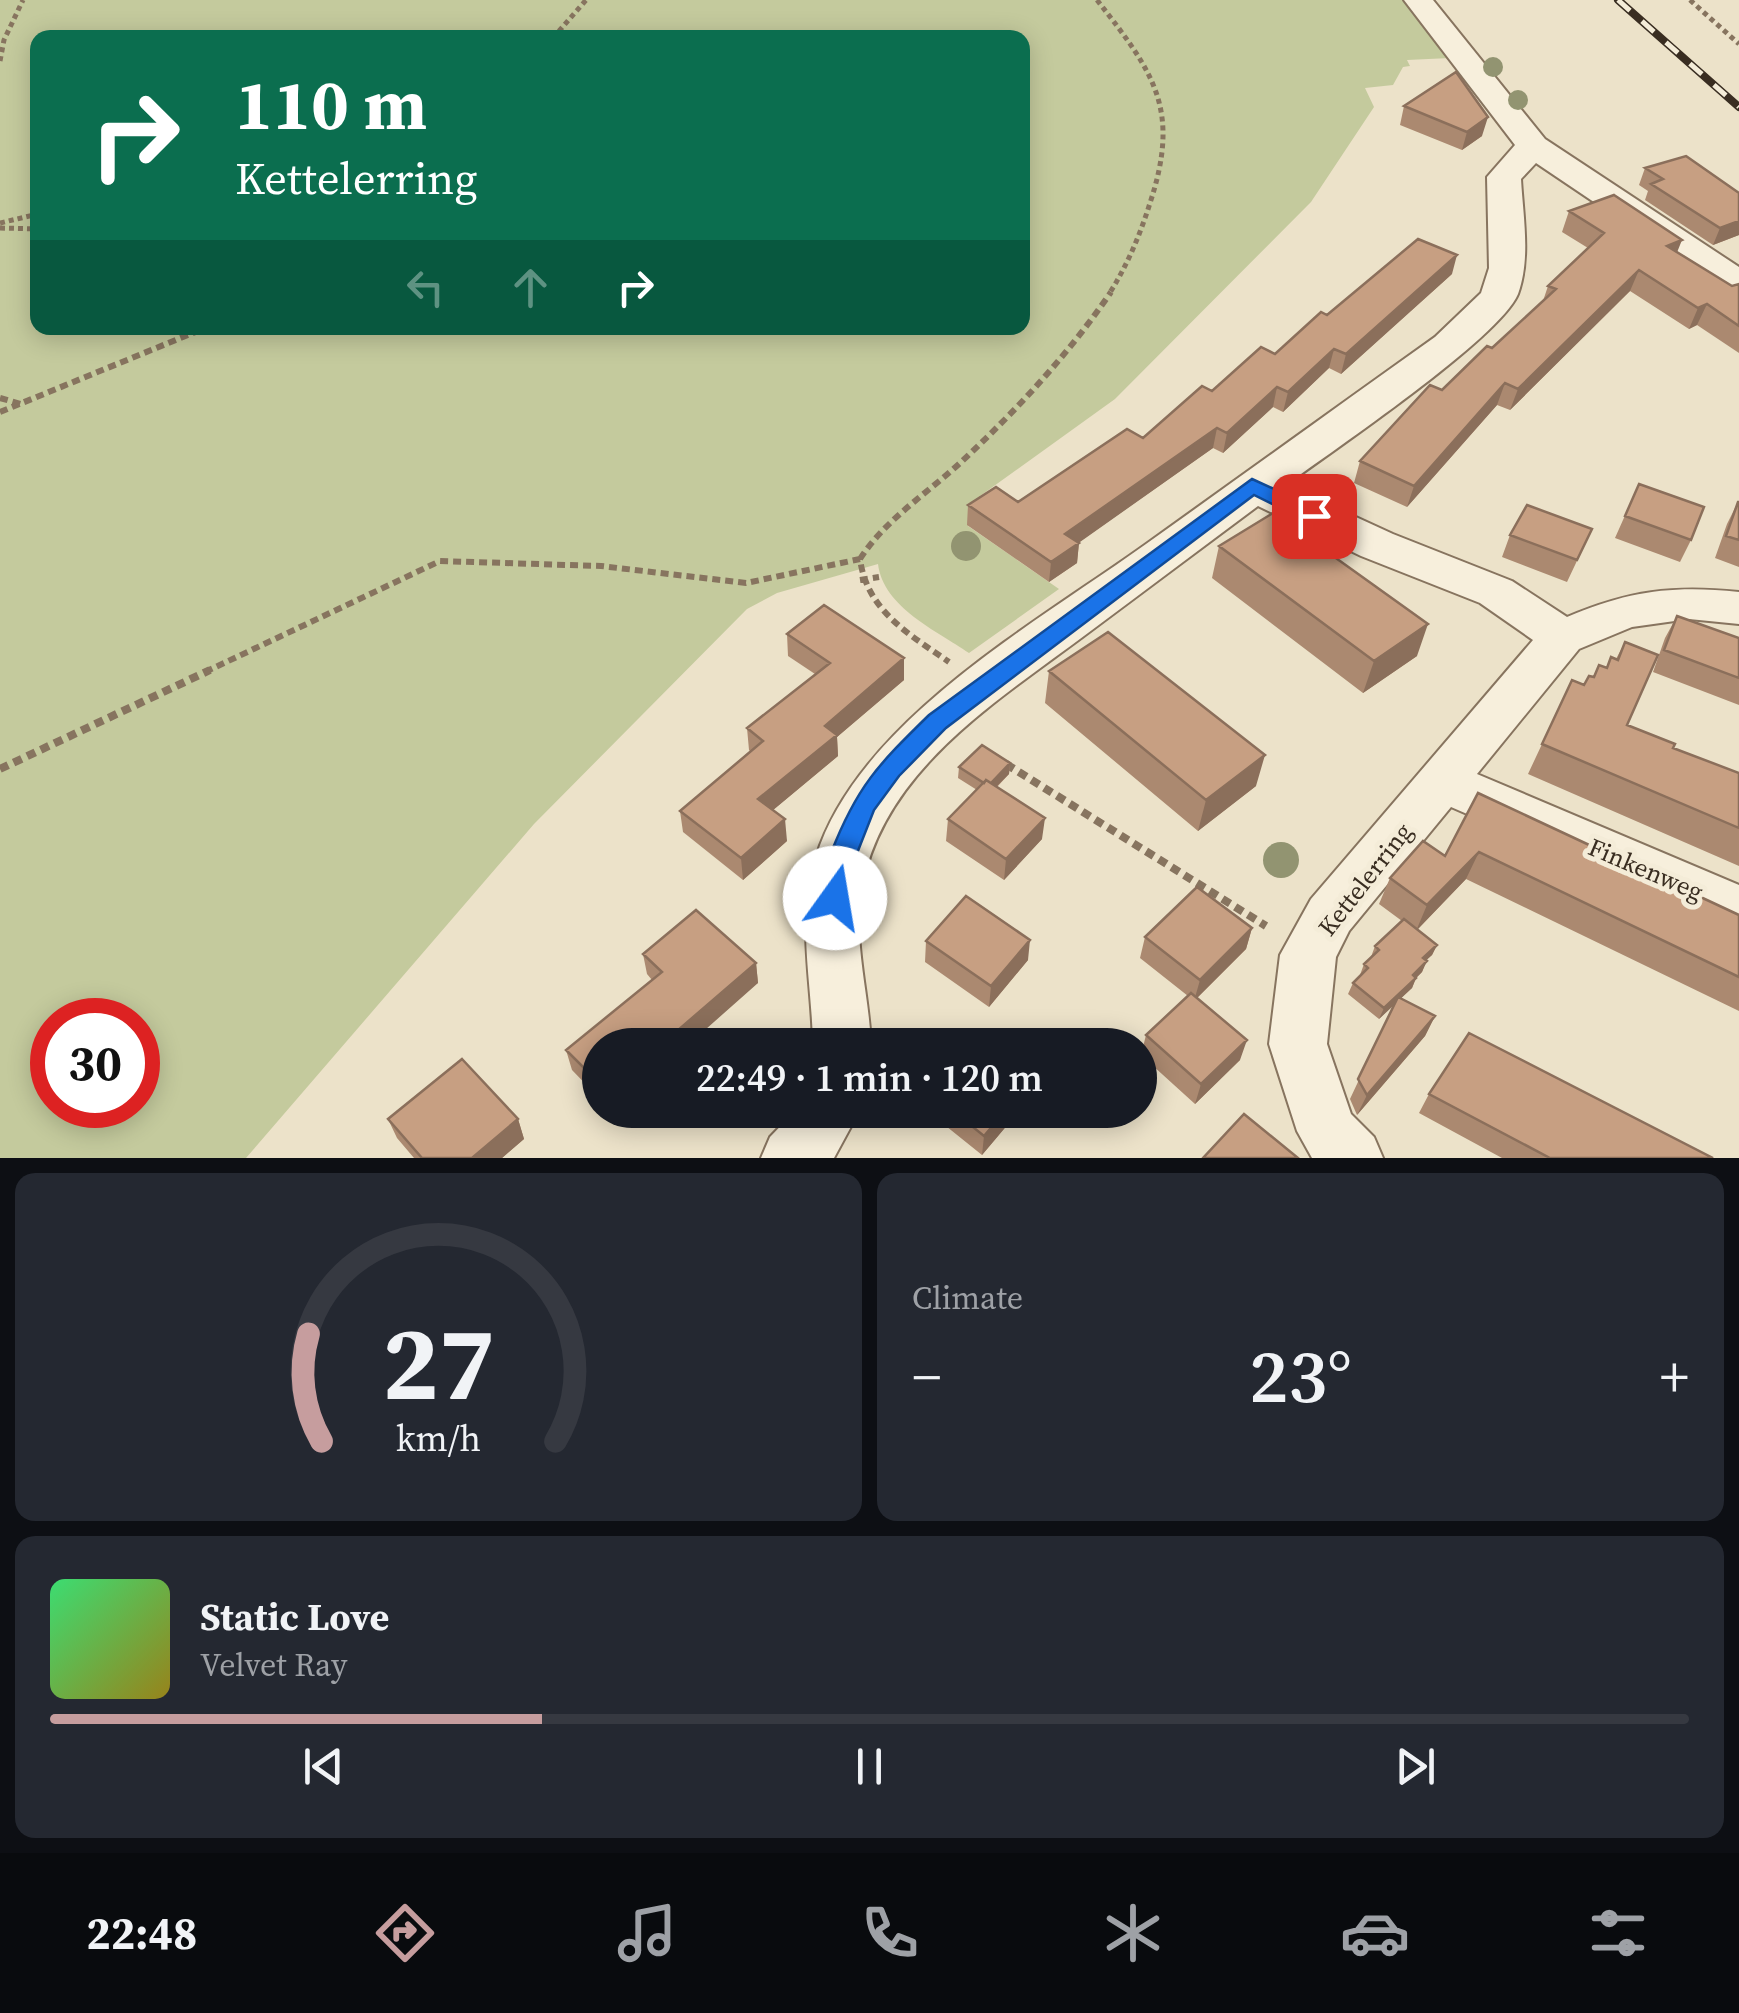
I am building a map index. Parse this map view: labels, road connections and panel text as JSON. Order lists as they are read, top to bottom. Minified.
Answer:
{"streets":{"street":["Finkenweg","Kettelerring"]},"crossings":[["Finkenweg","Kettelerring"]],"page":{"turn":["110 m","Kettelerring"],"limit":"30","trip":"22:49 · 1 min · 120 m","tile":"Climate","heat":["−","23°","+"],"song":["Static Love","Velvet Ray"],"tabs":"22:48","gauge":["27","km/h"]}}
